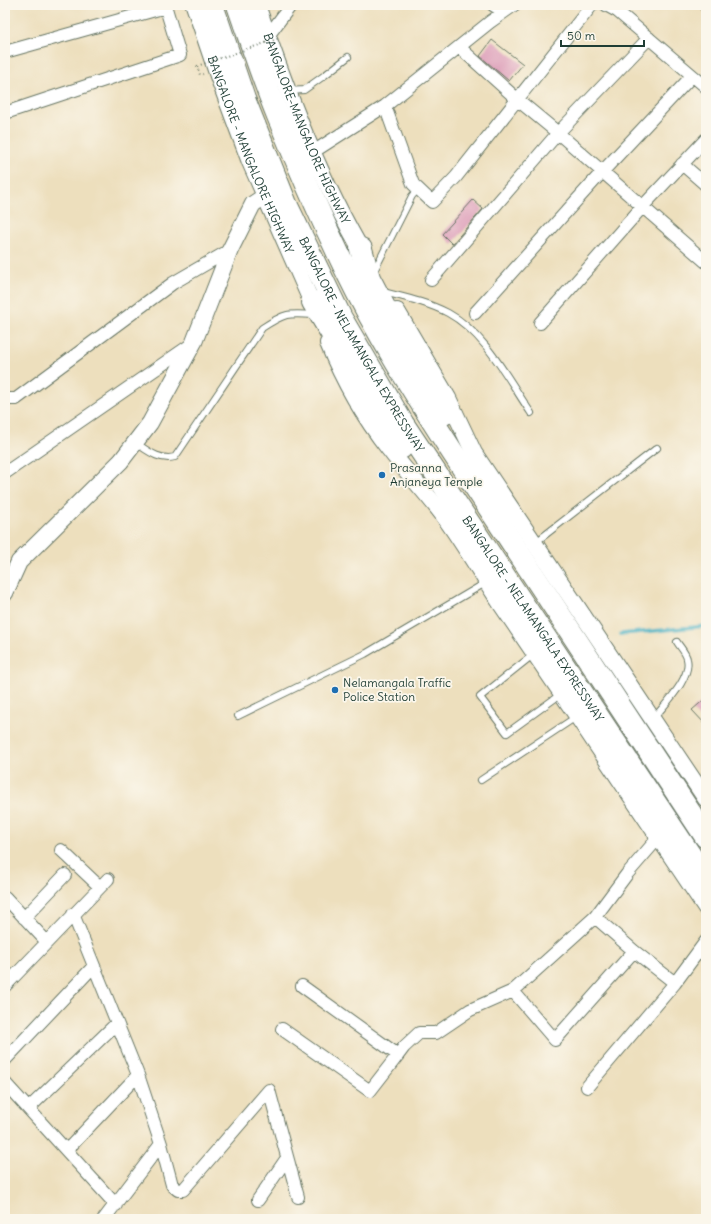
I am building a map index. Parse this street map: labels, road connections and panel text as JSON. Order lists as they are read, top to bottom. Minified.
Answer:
{"streets":{"highway":["BANGALORE - NELAMANGALA EXPRESSWAY"],"street":["BANGALORE-MANGALORE HIGHWAY","BANGALORE - MANGALORE HIGHWAY"]},"places":["Prasanna Anjaneya Temple","Nelamangala Traffic Police Station"],"scale_bar":"50 m"}
